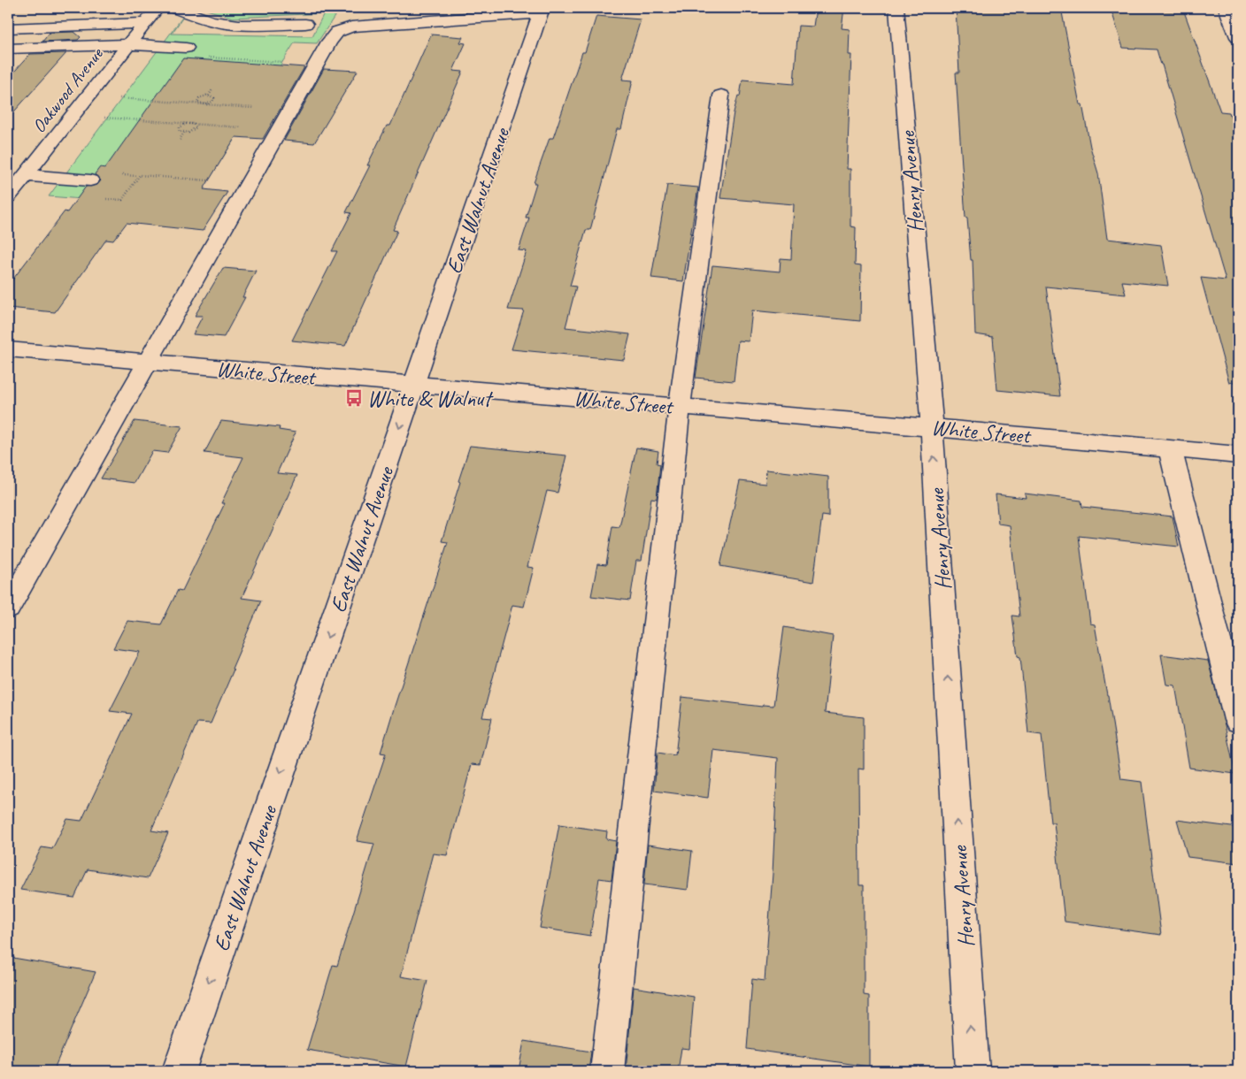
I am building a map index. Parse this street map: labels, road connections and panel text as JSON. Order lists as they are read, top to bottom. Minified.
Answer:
{"streets":{"street":["Oakwood Avenue","Henry Avenue","East Walnut Avenue","White Street"]},"crossings":[["Henry Avenue","White Street"],["East Walnut Avenue","White Street"]],"one_way":["Henry Avenue","East Walnut Avenue"],"places":{"bus stop":["White & Walnut"]}}
